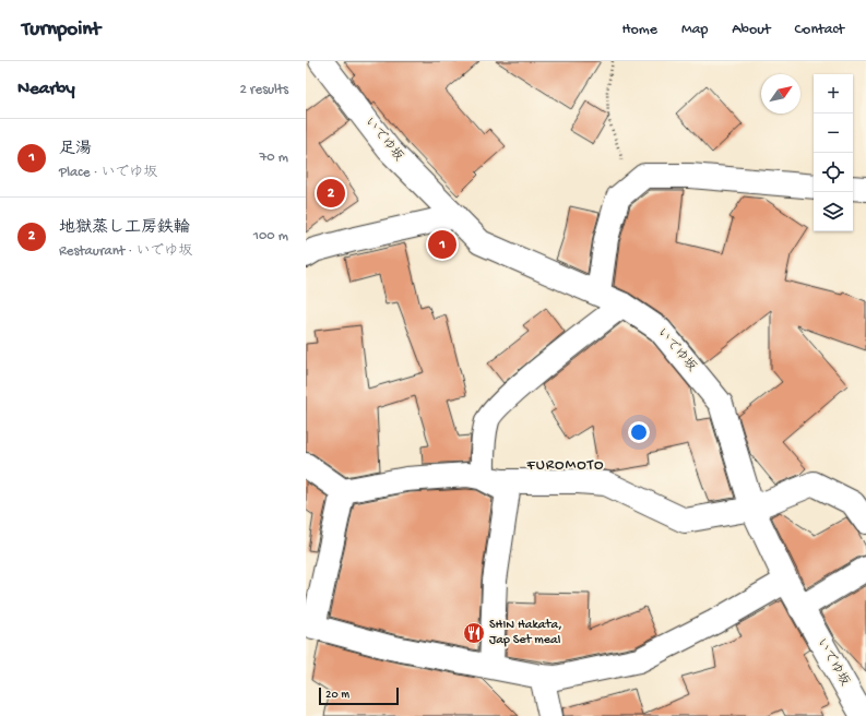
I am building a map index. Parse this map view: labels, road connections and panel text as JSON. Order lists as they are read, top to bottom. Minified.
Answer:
{"streets":{"street":["いでゆ坂"]},"districts":["FUROMOTO"],"places":{"restaurant":["SHIN Hakata, Jap Set meal"]},"scale_bar":"20 m","north":"top right","page":{"header":"Turnpoint","nav":["Home","Map","About","Contact"],"heading":["Nearby","2 results"],"map_buttons":["+","−"],"list":[{"mark":"1","name":"足湯","note":"Place · いでゆ坂","value":"70 m"},{"mark":"2","name":"地獄蒸し工房鉄輪","note":"Restaurant · いでゆ坂","value":"100 m"}],"pins":["2","1"],"scale":"20 m"}}
